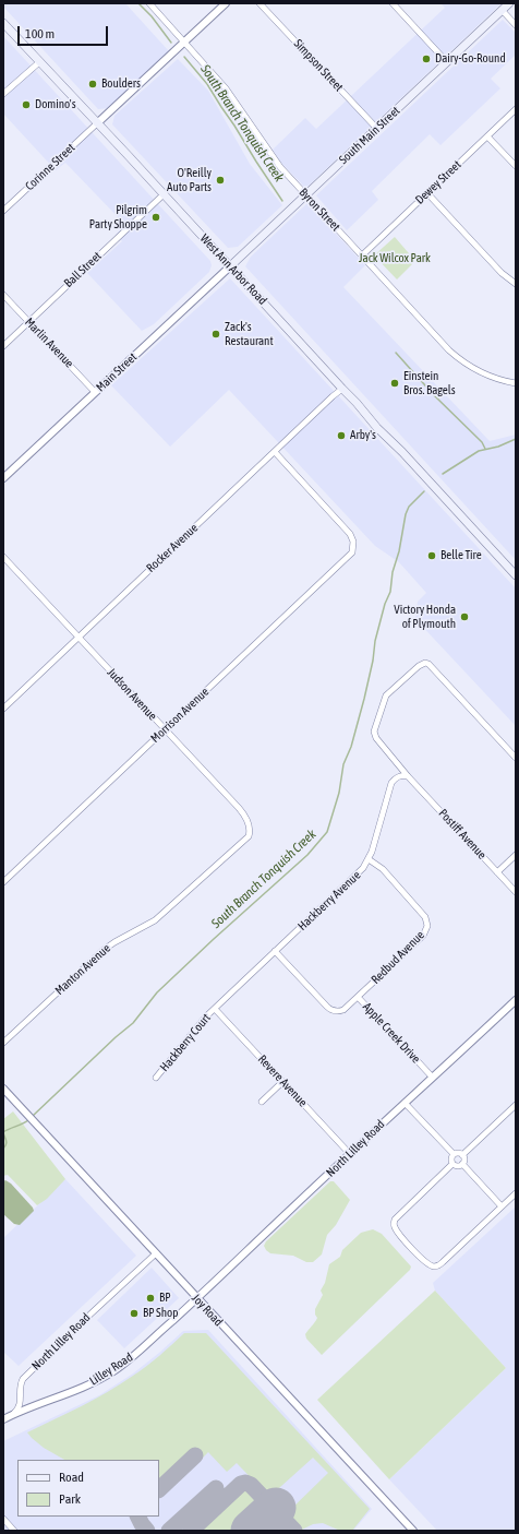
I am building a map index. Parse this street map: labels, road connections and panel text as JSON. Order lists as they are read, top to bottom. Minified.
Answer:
{"streets":{"main road":["South Main Street","West Ann Arbor Road"],"street":["Simpson Street","Corinne Street","Dewey Street","Byron Street","Ball Street","Marlin Avenue","Main Street","Rocker Avenue","Judson Avenue","Morrison Avenue","Postiff Avenue","Hackberry Avenue","Redbud Avenue","Manton Avenue","Apple Creek Drive","Hackberry Court","Revere Avenue","North Lilley Road","Joy Road","Lilley Road"]},"crossings":[["Simpson Street","South Main Street"],["South Main Street","Byron Street"],["South Main Street","West Ann Arbor Road"],["South Main Street","Main Street"],["Corinne Street","West Ann Arbor Road"],["Dewey Street","Byron Street"],["Ball Street","West Ann Arbor Road"],["Ball Street","Marlin Avenue"],["West Ann Arbor Road","Main Street"],["West Ann Arbor Road","Rocker Avenue"],["Marlin Avenue","Main Street"],["Rocker Avenue","Judson Avenue"],["Rocker Avenue","Morrison Avenue"],["Judson Avenue","Morrison Avenue"],["Judson Avenue","Manton Avenue"],["Postiff Avenue","Hackberry Avenue"],["Hackberry Avenue","Redbud Avenue"],["Hackberry Avenue","Apple Creek Drive"],["Hackberry Avenue","Hackberry Court"],["Hackberry Avenue","Revere Avenue"],["Redbud Avenue","Apple Creek Drive"],["Apple Creek Drive","North Lilley Road"],["Hackberry Court","Revere Avenue"],["Revere Avenue","North Lilley Road"],["North Lilley Road","Joy Road"],["North Lilley Road","Lilley Road"],["Joy Road","Lilley Road"]],"water":["South Branch Tonquish Creek"],"parks":["Jack Wilcox Park"],"places":["Dairy-Go-Round","Boulders","Domino's","O'Reilly Auto Parts","Pilgrim Party Shoppe","Zack's Restaurant","Einstein Bros. Bagels","Arby's","Belle Tire","Victory Honda of Plymouth","BP","BP Shop"],"legend":["Road","Park"],"scale_bar":"100 m"}
